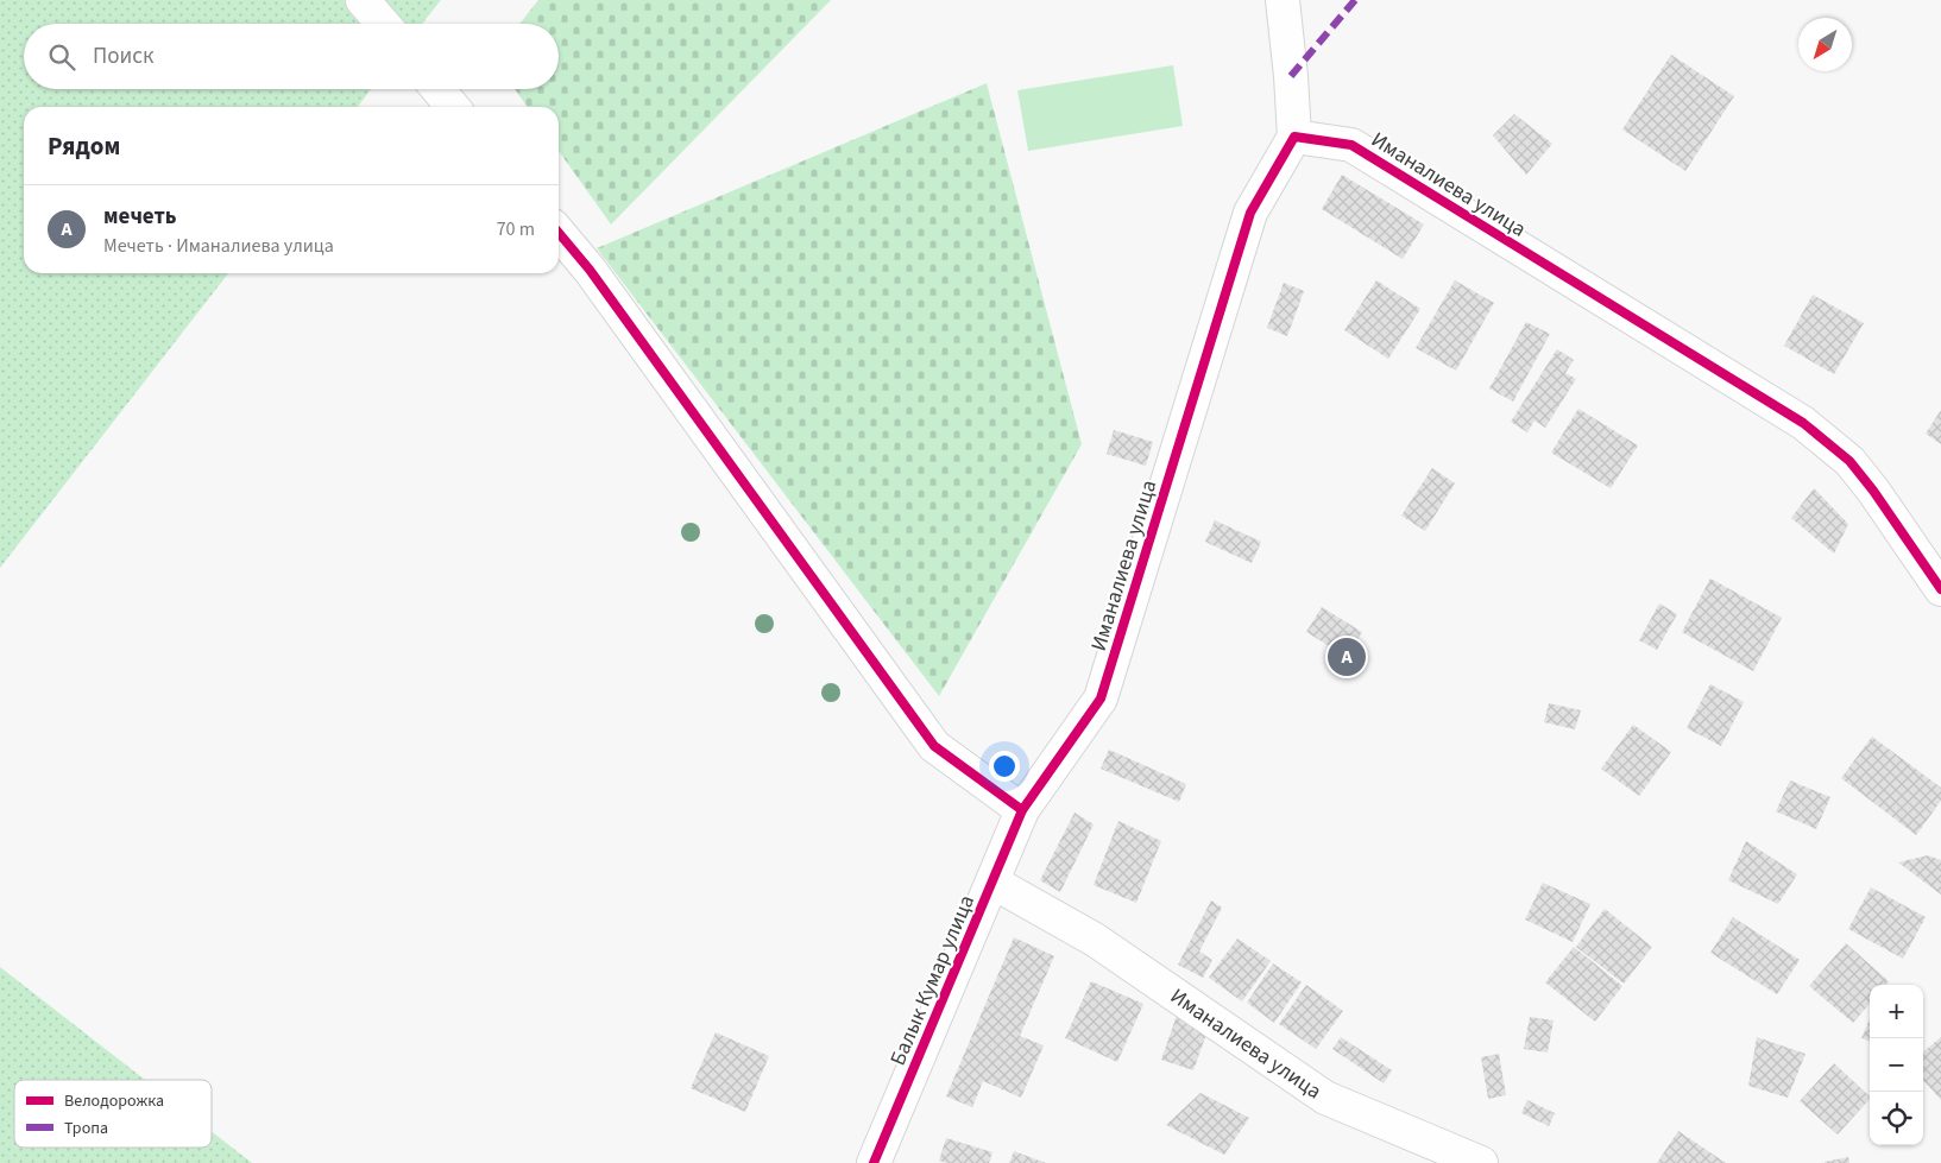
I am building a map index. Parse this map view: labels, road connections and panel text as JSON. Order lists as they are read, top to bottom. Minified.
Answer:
{"streets":{"street":["Иманалиева улица","Балык Кумар улица"]},"crossings":[["Иманалиева улица","Балык Кумар улица"]],"legend":["Велодорожка","Тропа"],"north":"bottom left","page":{"search":"Поиск","heading":"Рядом","list":[{"mark":"A","name":"мечеть","note":"Мечеть · Иманалиева улица","value":"70 m"}],"pins":"A","map_buttons":["+","−"]}}
